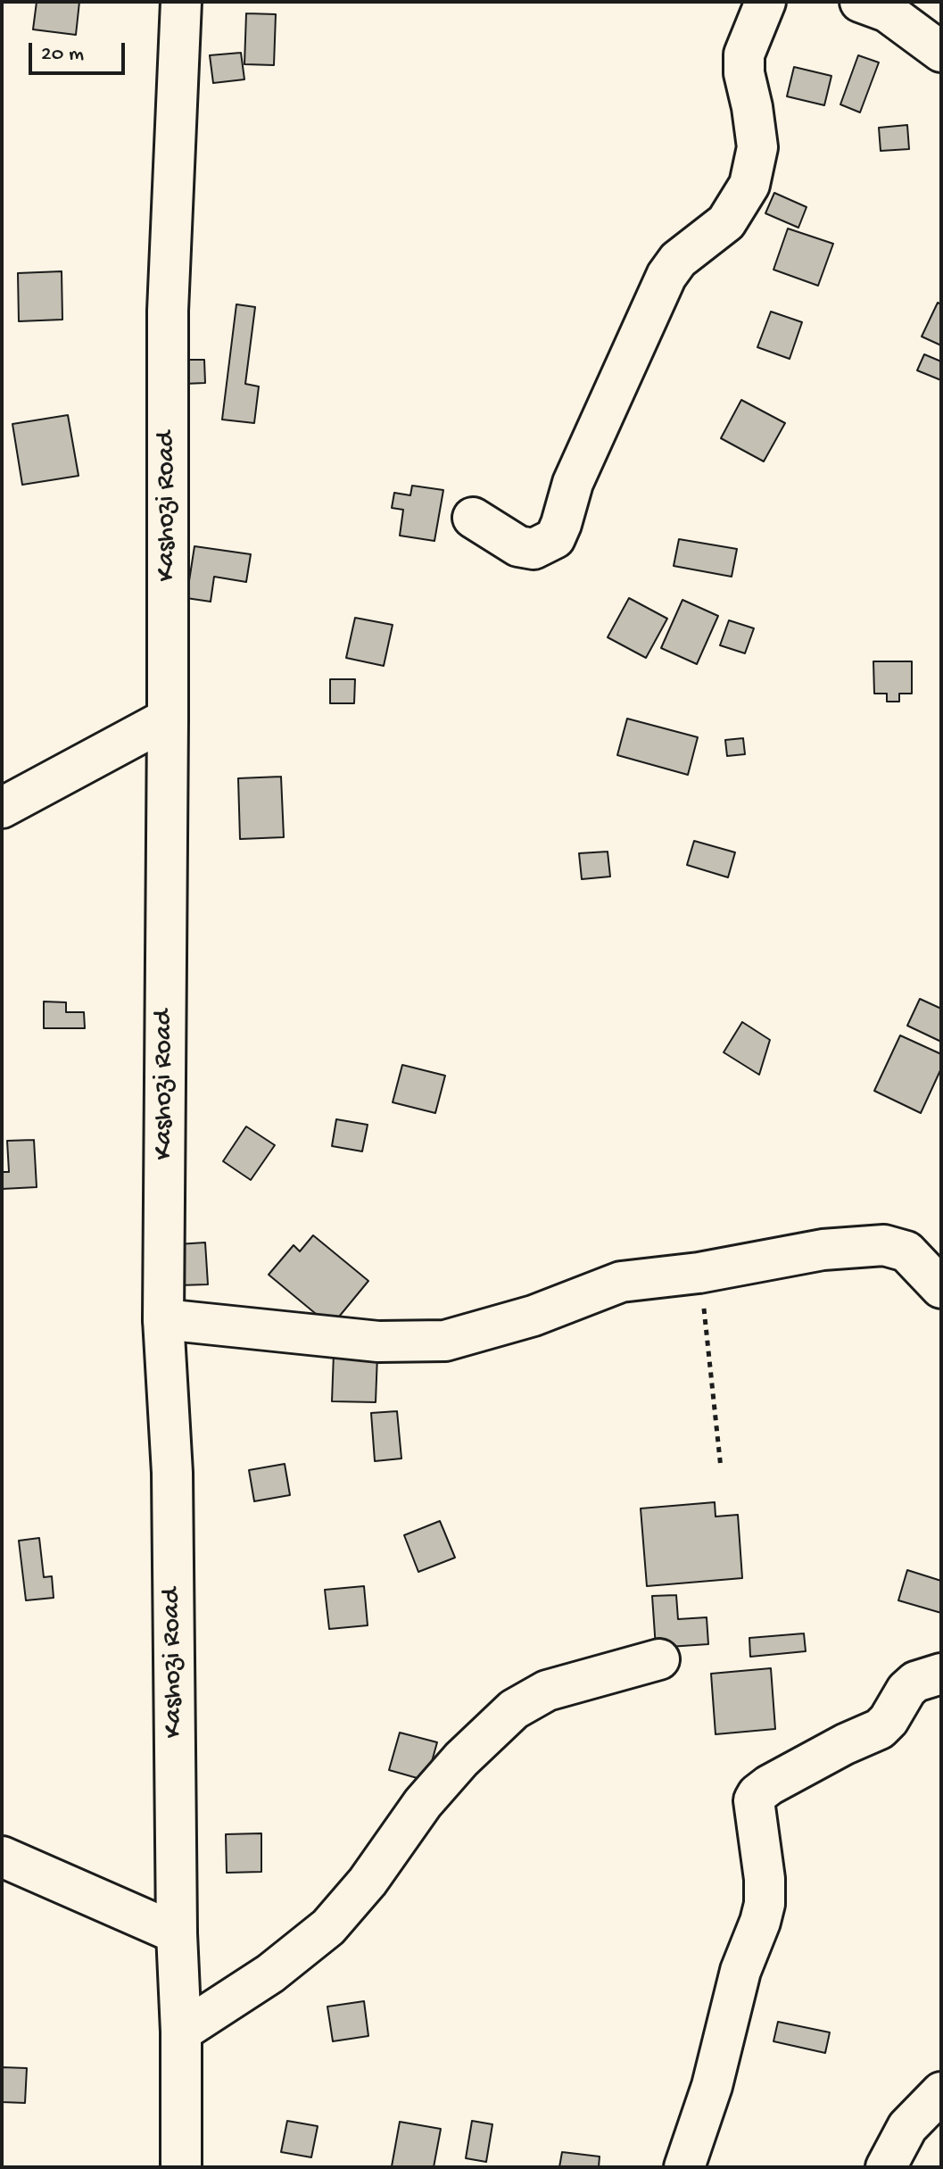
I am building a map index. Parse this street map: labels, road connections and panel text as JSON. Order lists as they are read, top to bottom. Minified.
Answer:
{"streets":{"street":["Kashozi Road"]},"scale_bar":"20 m"}
